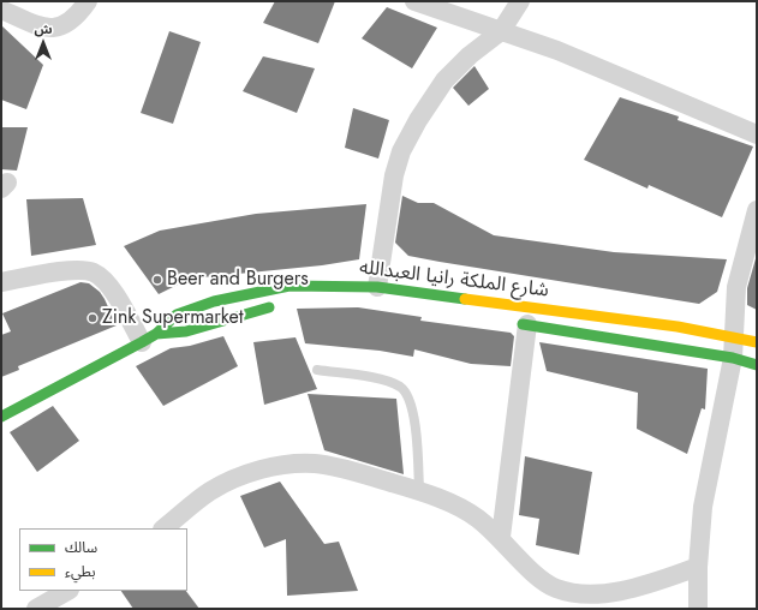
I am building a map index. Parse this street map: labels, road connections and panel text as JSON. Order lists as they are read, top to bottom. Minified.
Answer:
{"streets":{"main road":["شارع الملكة رانيا العبدالله"]},"places":["Beer and Burgers","Zink Supermarket"],"legend":["سالك","بطيء"],"north":"top"}
